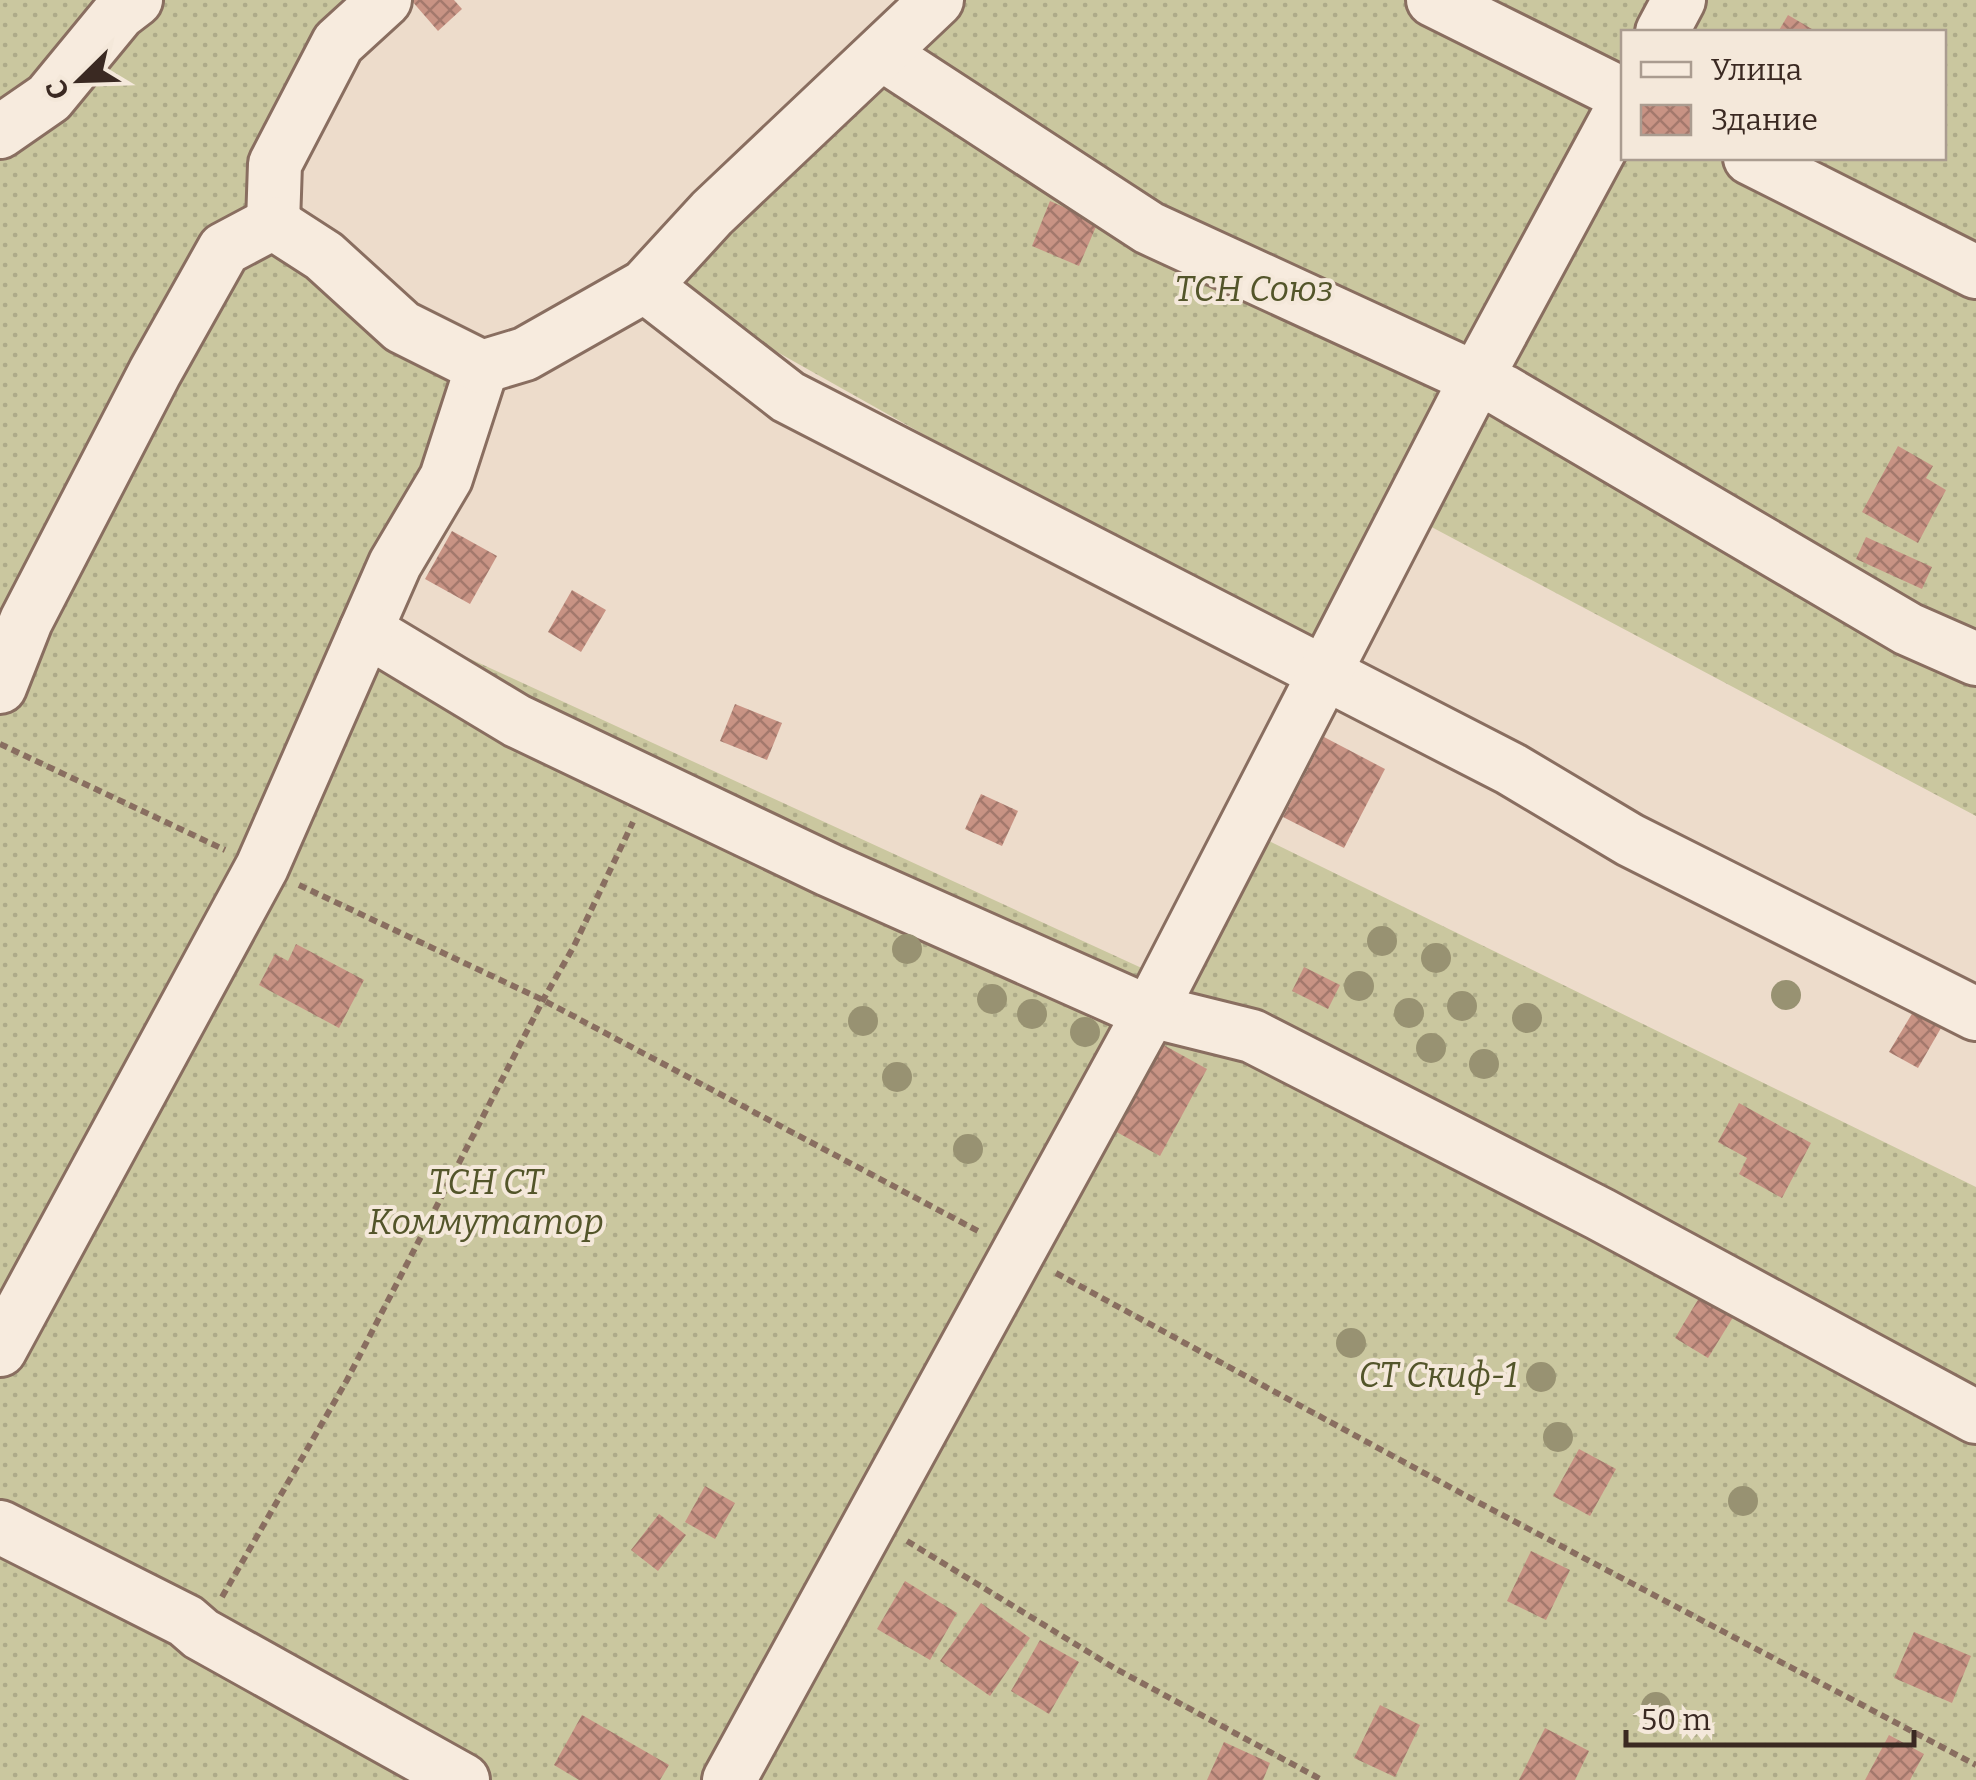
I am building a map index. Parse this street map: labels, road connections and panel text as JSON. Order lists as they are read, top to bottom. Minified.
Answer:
{"parks":["ТСН Союз","ТСН СТ Коммутатор","СТ Скиф-1"],"legend":["Улица","Здание"],"scale_bar":"50 m","north":"bottom left"}
